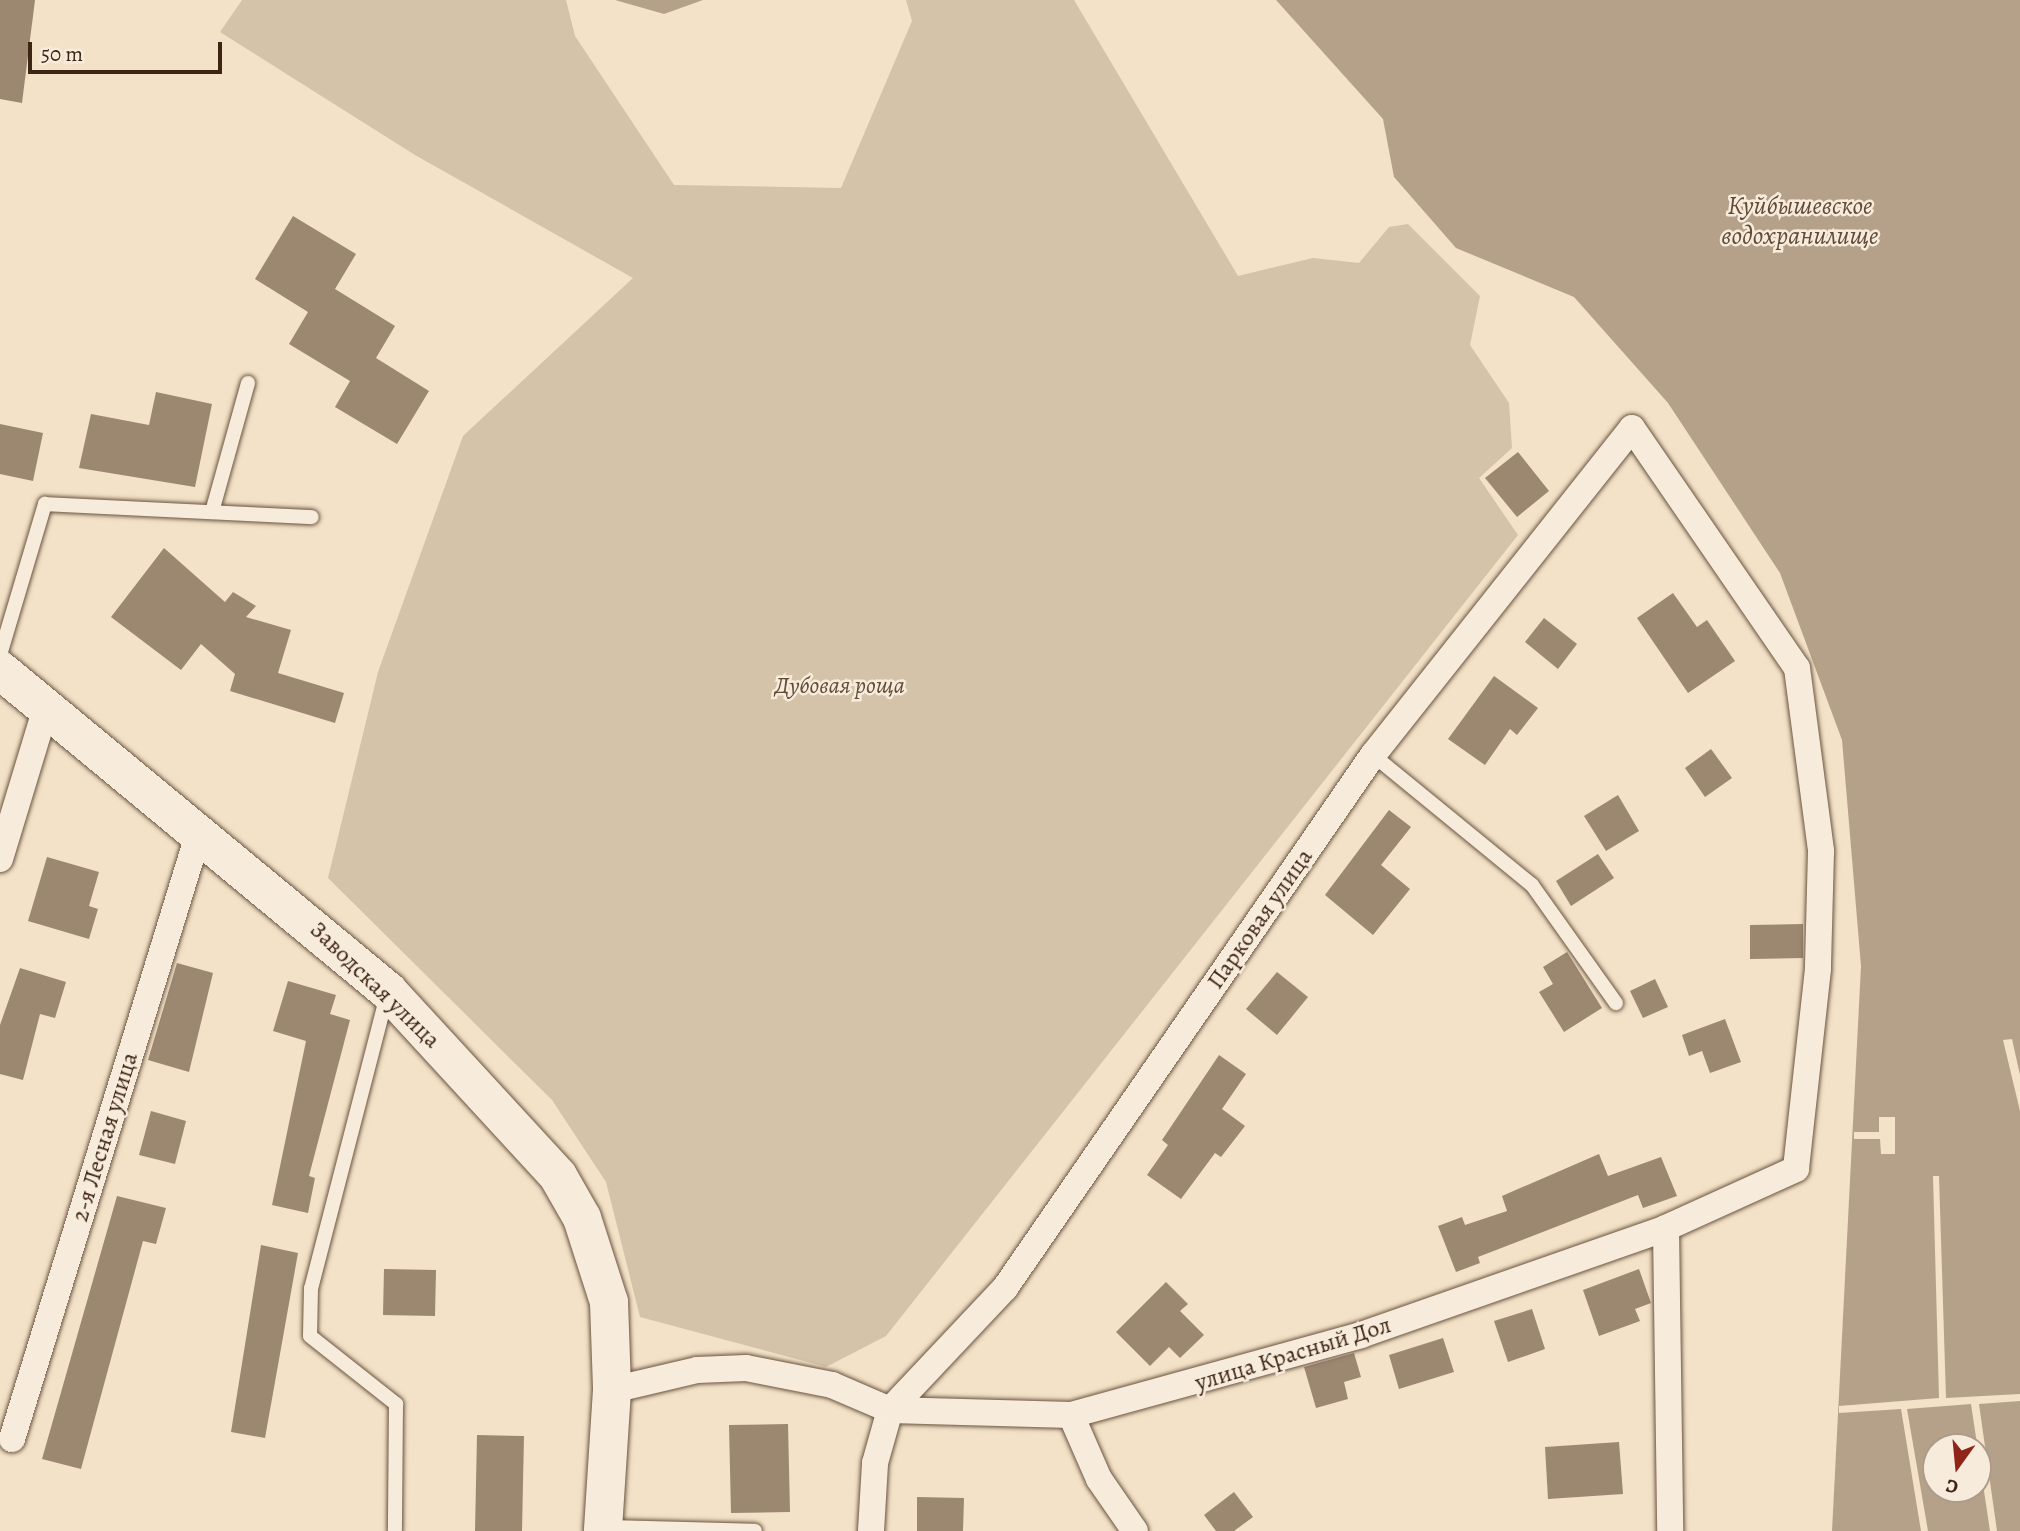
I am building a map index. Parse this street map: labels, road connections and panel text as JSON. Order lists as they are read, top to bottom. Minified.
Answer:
{"streets":{"main road":["Заводская улица"],"street":["Парковая улица","2-я Лесная улица","улица Красный Дол"]},"crossings":[["Парковая улица","улица Красный Дол"],["Заводская улица","2-я Лесная улица"],["Заводская улица","улица Красный Дол"]],"water":["Куйбышевское водохранилище"],"parks":["Дубовая роща"],"scale_bar":"50 m","north":"bottom"}
